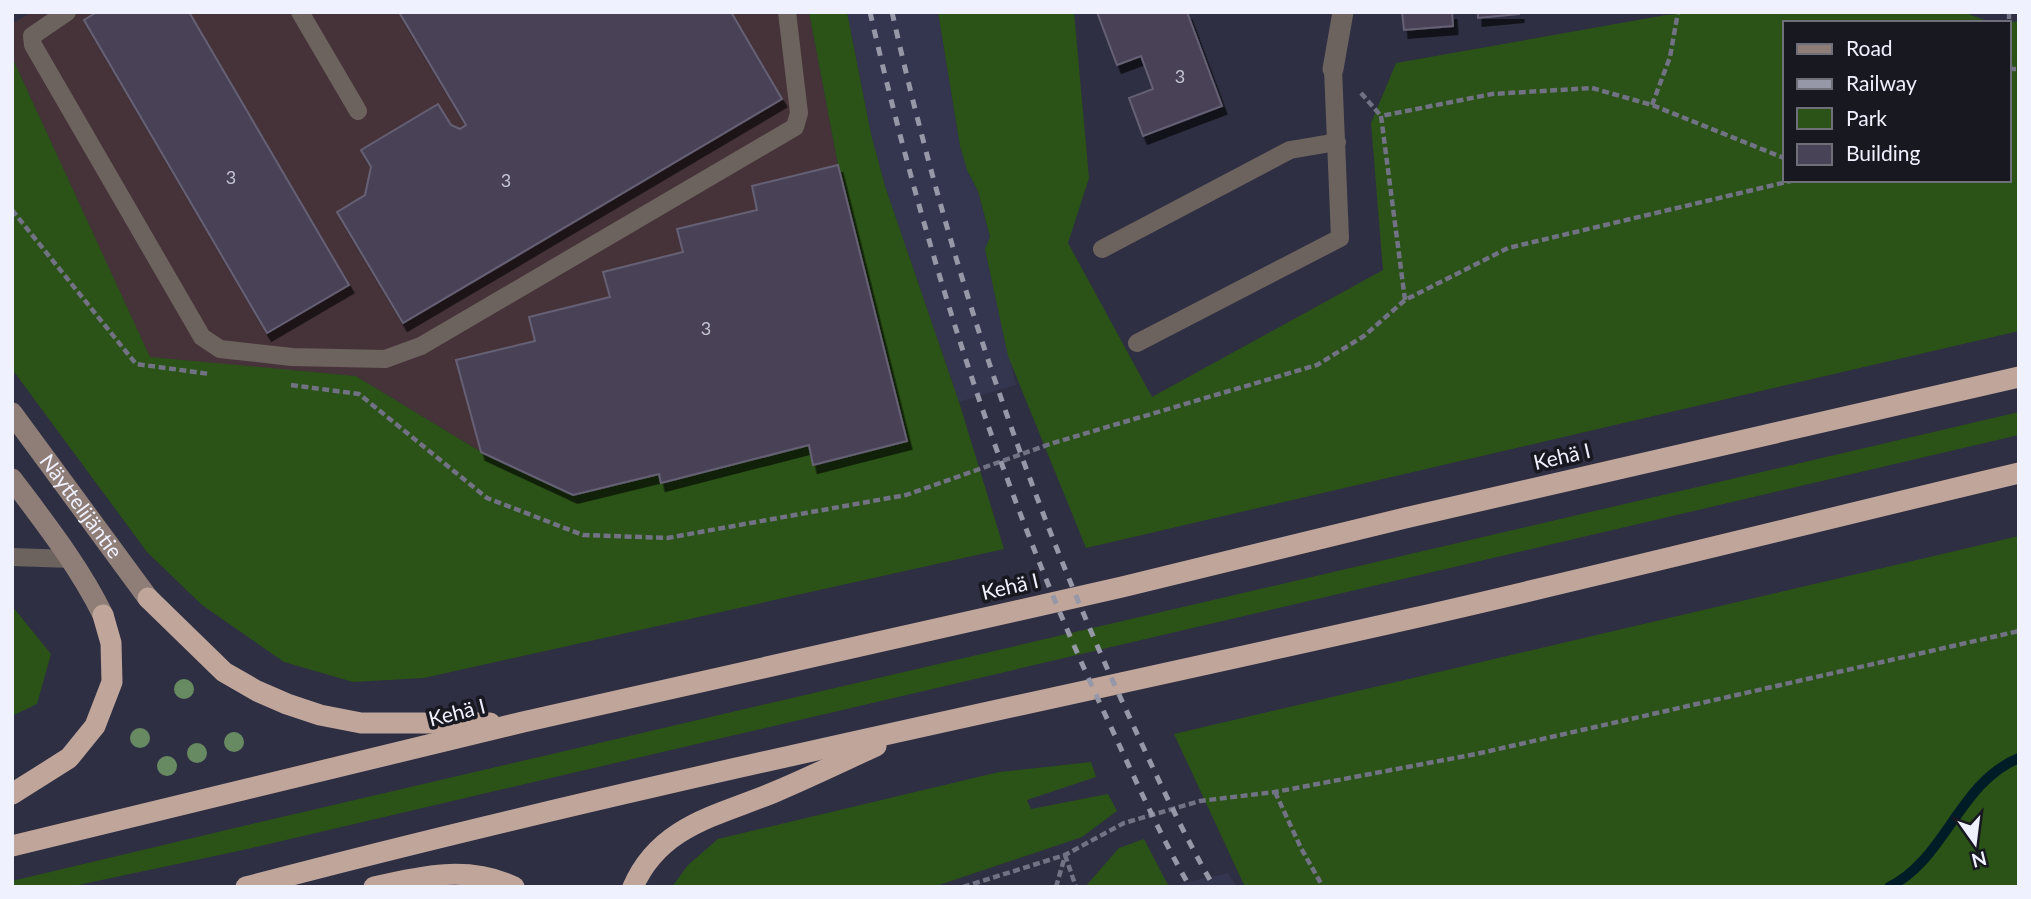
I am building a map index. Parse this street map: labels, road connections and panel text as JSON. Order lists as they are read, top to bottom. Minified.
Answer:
{"streets":{"highway":["Kehä I"],"main road":["Näyttelijäntie"]},"house_numbers":["3","3","3","3"],"legend":["Road","Railway","Park","Building"],"north":"bottom"}
